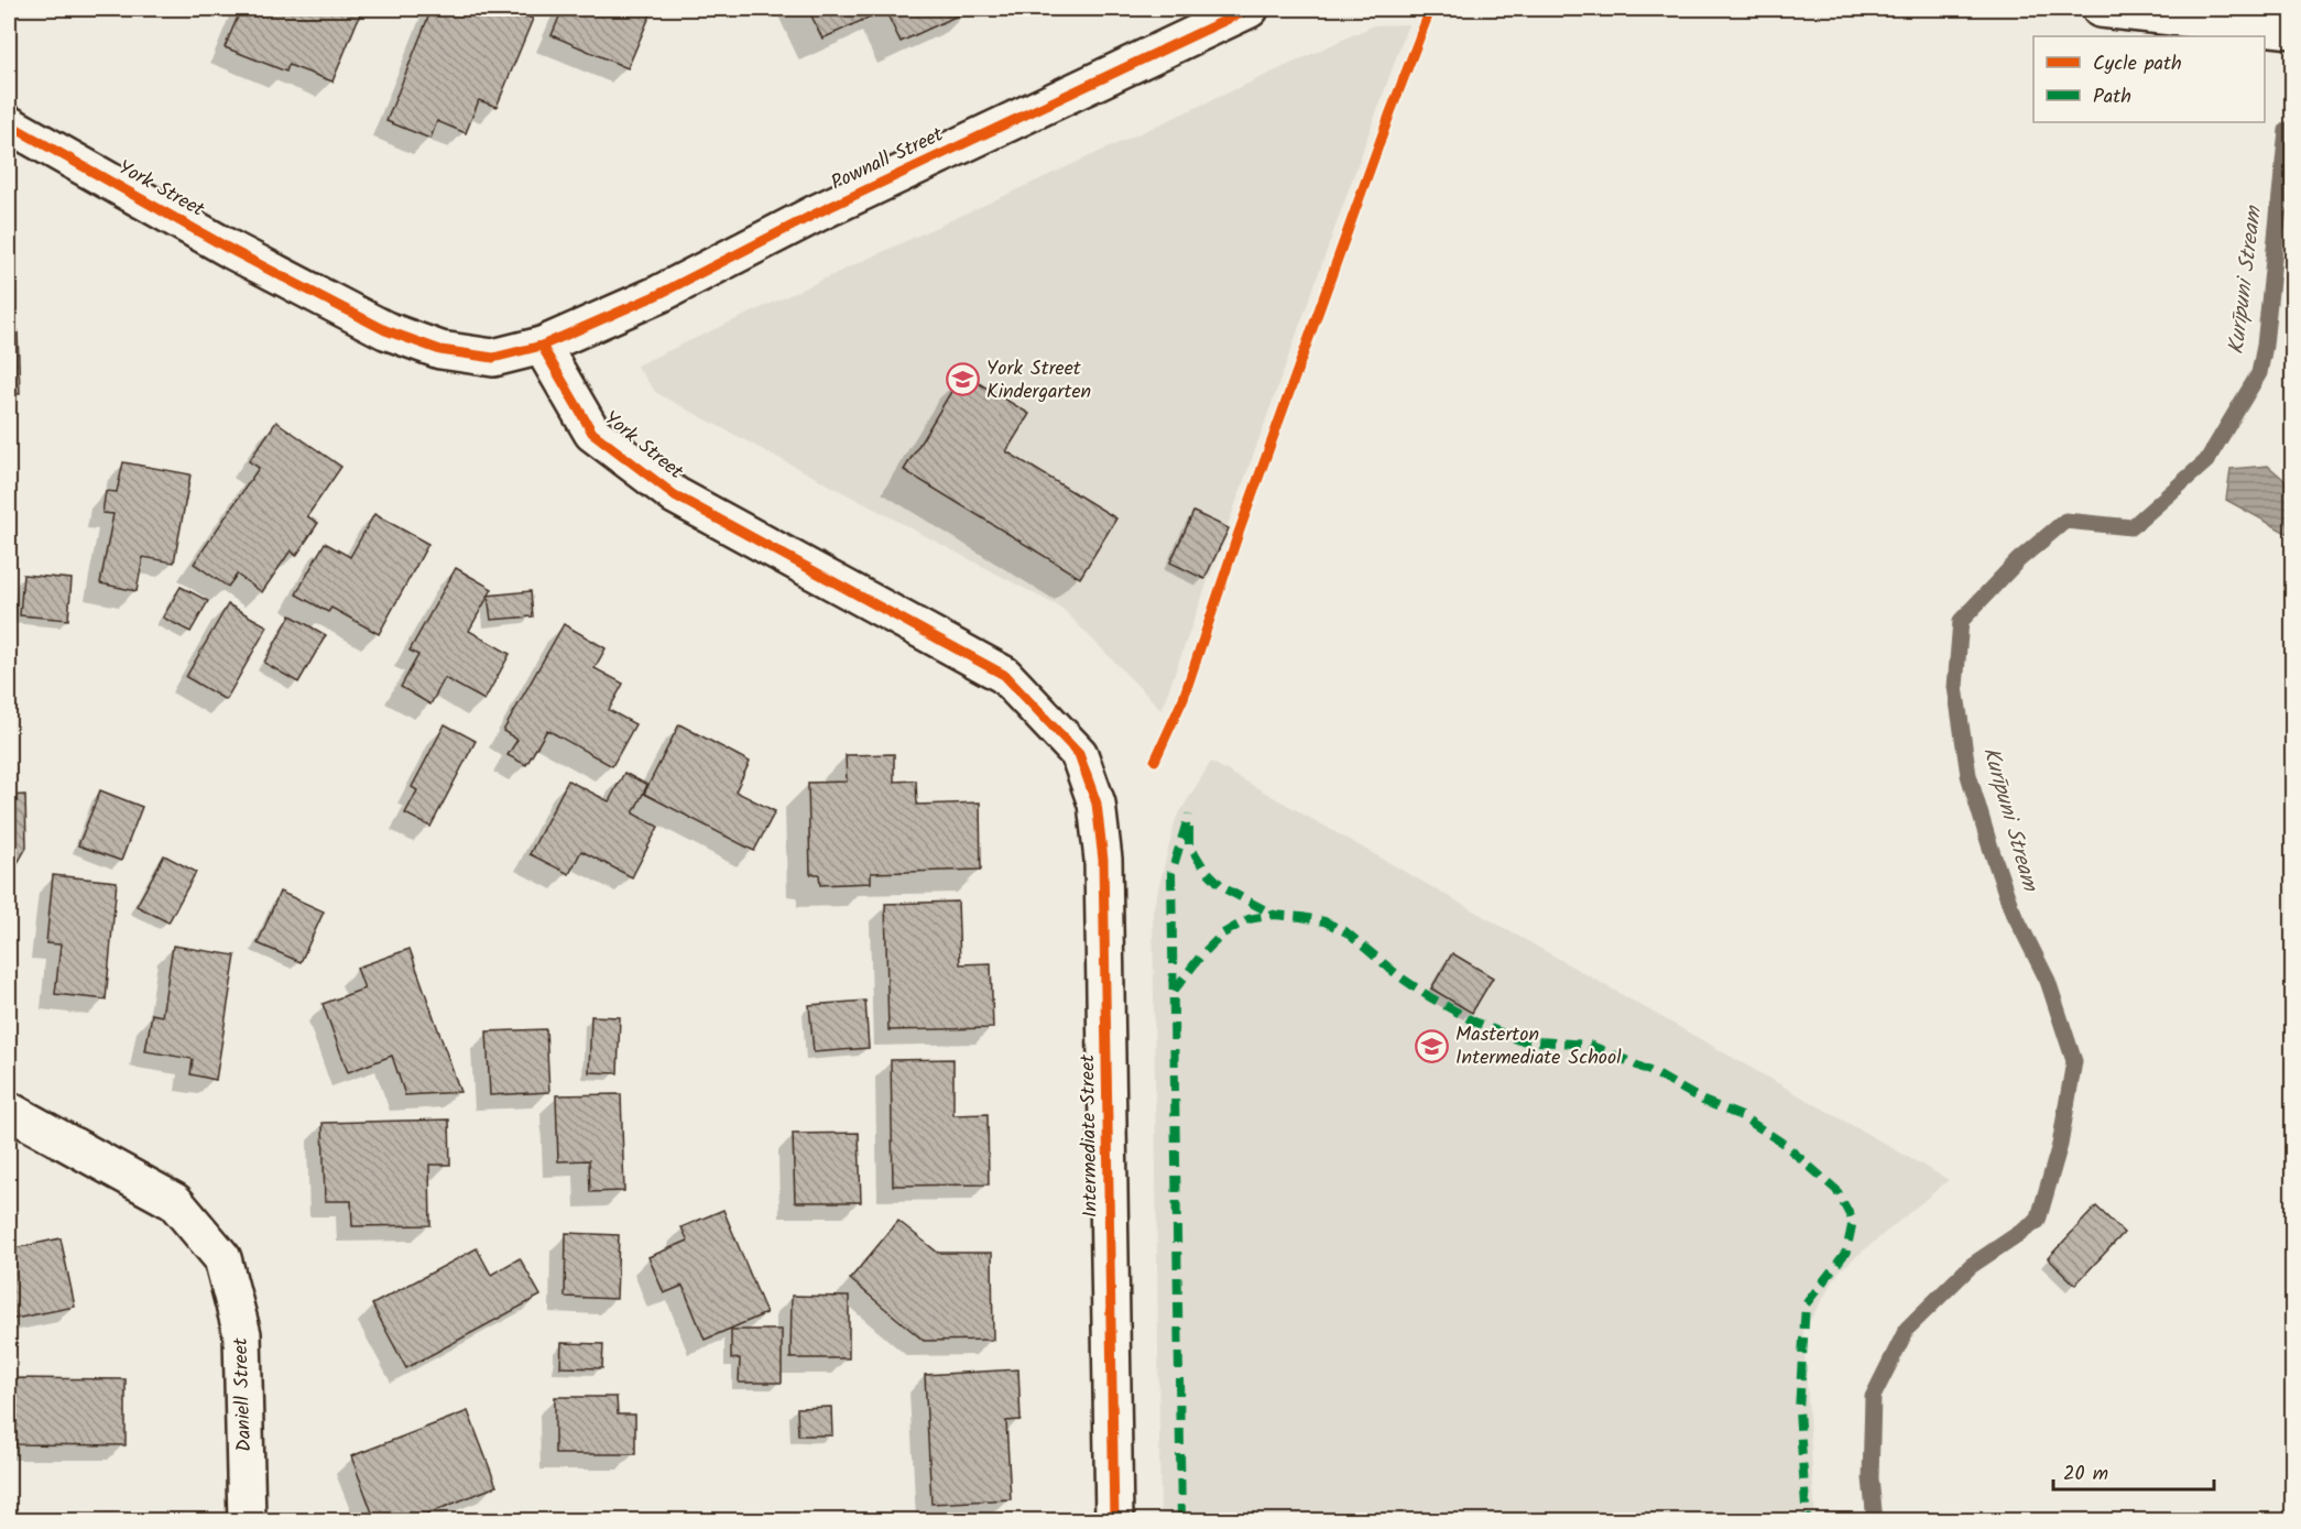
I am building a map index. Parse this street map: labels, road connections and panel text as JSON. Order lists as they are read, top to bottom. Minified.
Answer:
{"streets":{"street":["Pownall Street","York Street","Intermediate Street","Daniell Street"]},"crossings":[["Pownall Street","York Street"],["York Street","Intermediate Street"]],"water":["Kurīpuni Stream"],"places":{"school or university":["York Street Kindergarten","Masterton Intermediate School"]},"legend":["Cycle path","Path"],"scale_bar":"20 m"}
